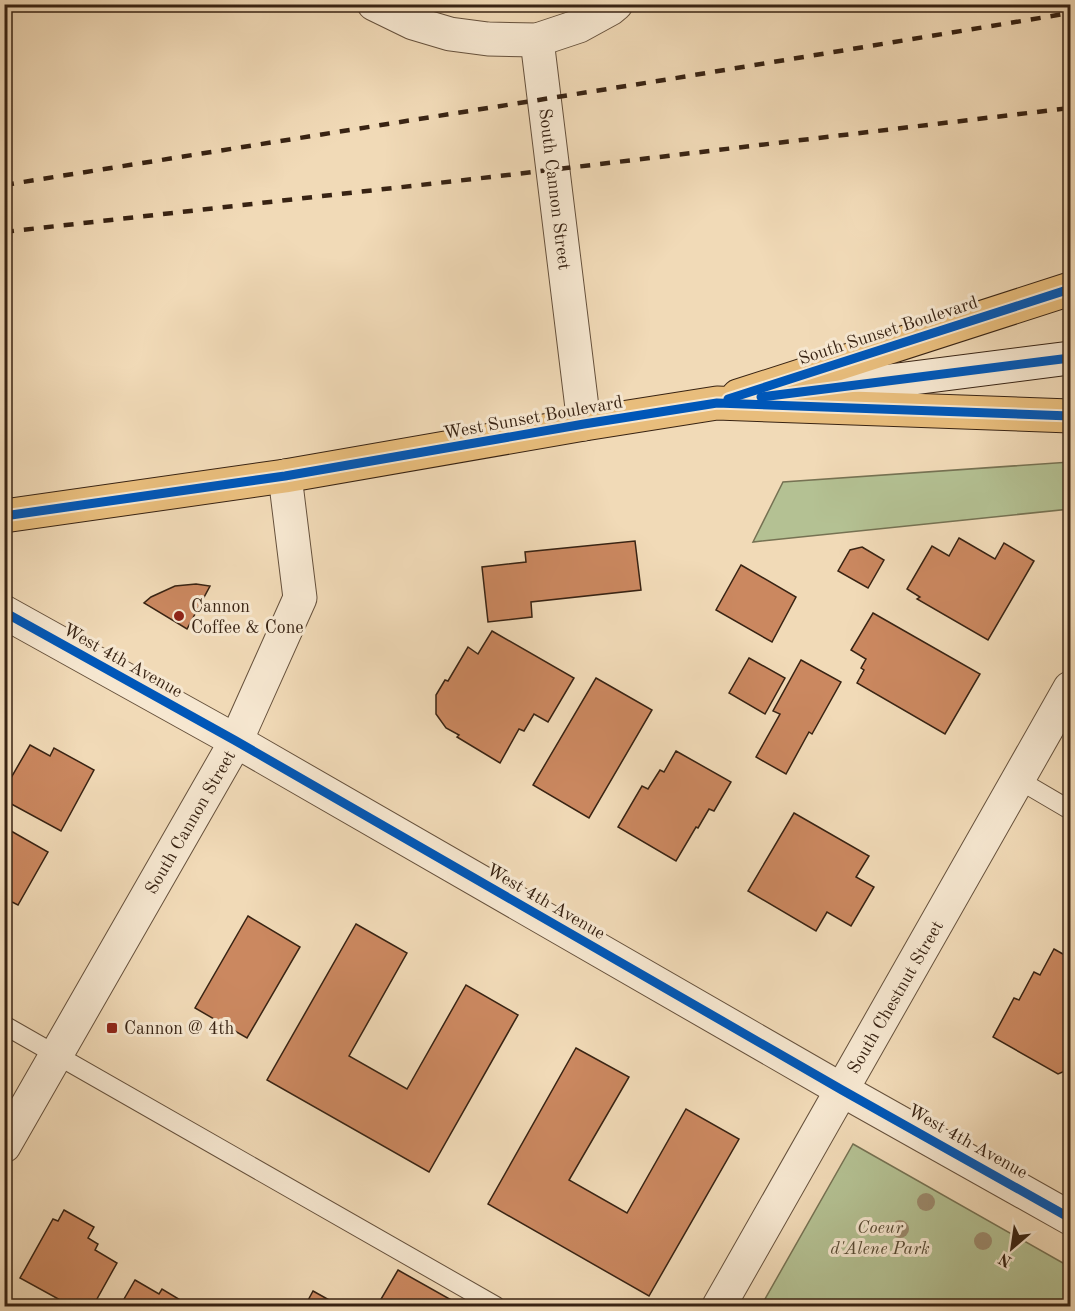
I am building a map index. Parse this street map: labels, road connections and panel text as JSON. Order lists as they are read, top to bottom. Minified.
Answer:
{"streets":{"main road":["South Sunset Boulevard","West Sunset Boulevard"],"street":["South Cannon Street","West 4th Avenue","South Chestnut Street"]},"crossings":[["South Cannon Street","West Sunset Boulevard"],["South Cannon Street","West 4th Avenue"],["South Sunset Boulevard","West Sunset Boulevard"],["West 4th Avenue","South Chestnut Street"]],"parks":["Coeur d'Alene Park"],"places":{"other":["Cannon Coffee & Cone"],"transit":["Cannon @ 4th"]},"north":"bottom left"}
